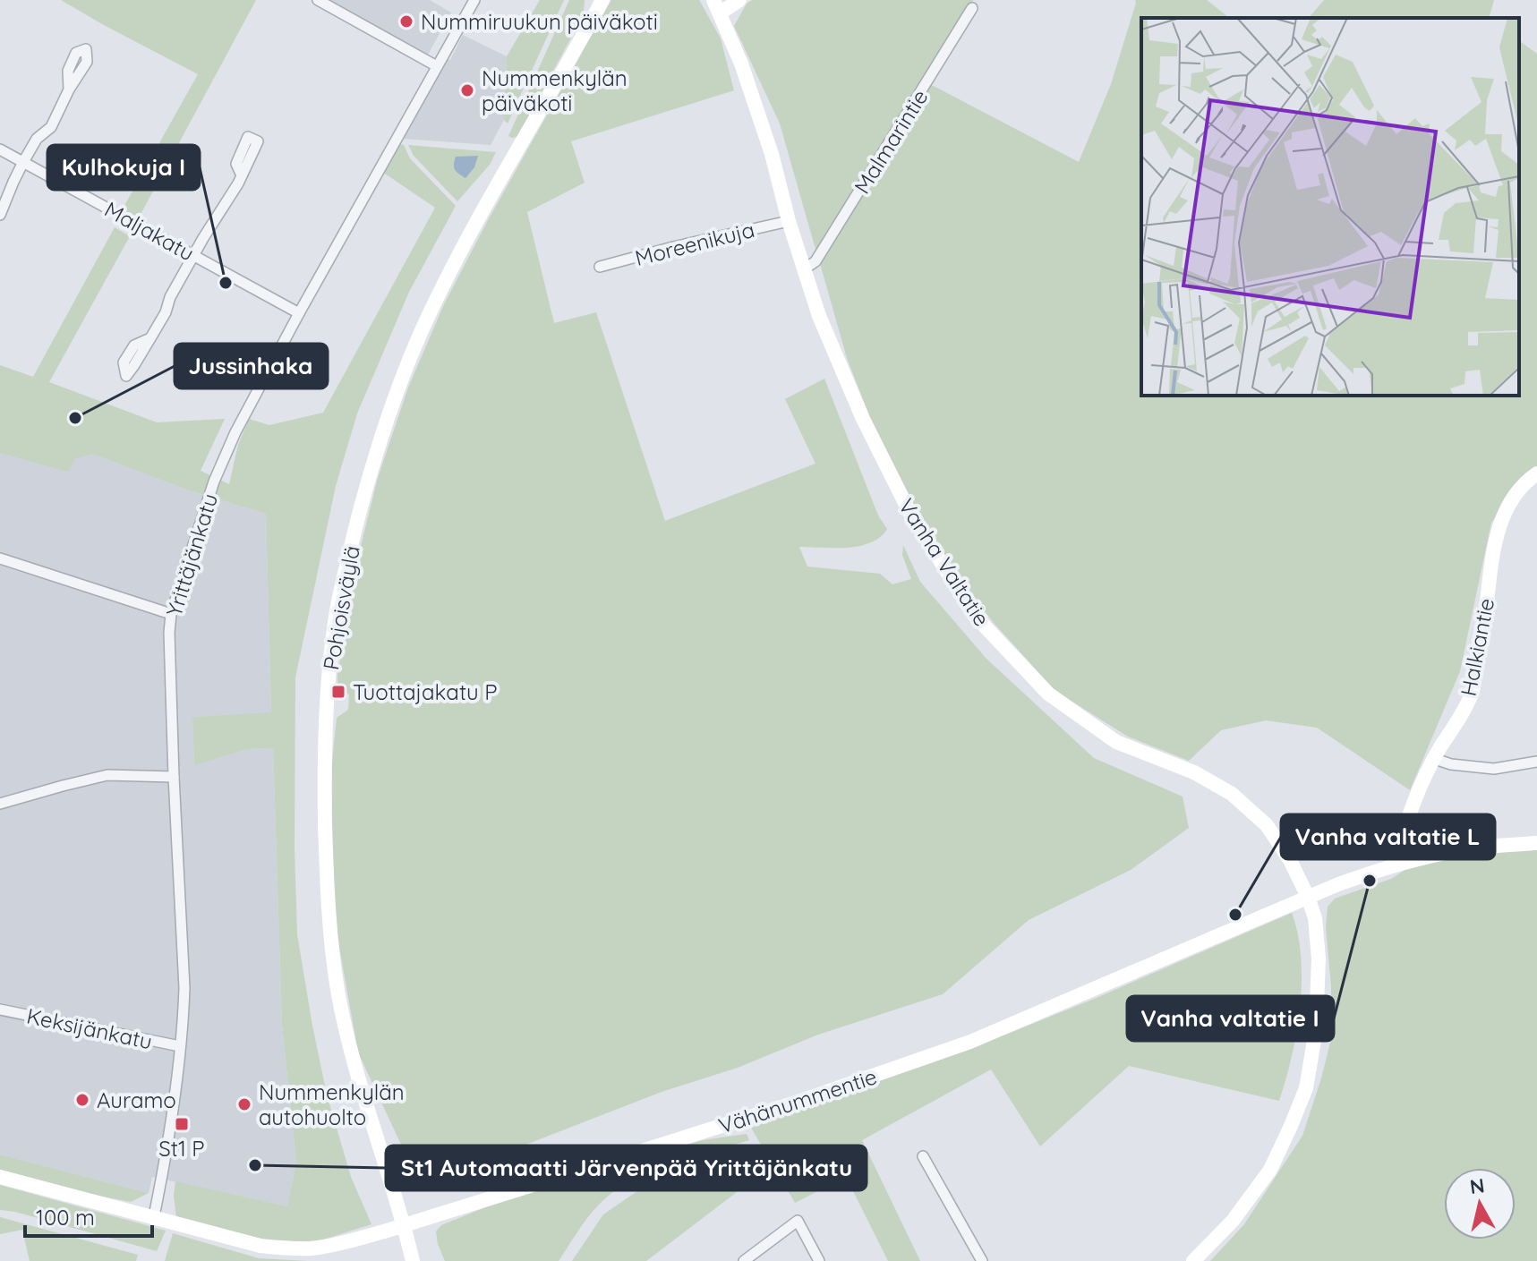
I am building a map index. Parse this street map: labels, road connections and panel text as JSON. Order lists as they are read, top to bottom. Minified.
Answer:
{"streets":{"street":["Malmarintie","Maljakatu","Moreenikuja","Yrittäjänkatu","Vanha Valtatie","Pohjoisväylä","Halkiantie","Keksijänkatu","Vähänummentie"]},"crossings":[["Malmarintie","Vanha Valtatie"],["Maljakatu","Yrittäjänkatu"],["Moreenikuja","Vanha Valtatie"],["Yrittäjänkatu","Keksijänkatu"],["Yrittäjänkatu","Vähänummentie"],["Vanha Valtatie","Vähänummentie"],["Pohjoisväylä","Vähänummentie"],["Halkiantie","Vähänummentie"]],"places":{"other":["Nummiruukun päiväkoti","Nummenkylän päiväkoti","Kulhokuja I","Jussinhaka","Vanha valtatie I","Vanha valtatie L","Auramo","Nummenkylän autohuolto","St1 Automaatti Järvenpää Yrittäjänkatu"],"transit":["Tuottajakatu P","St1 P"]},"scale_bar":"100 m","north":"top"}
